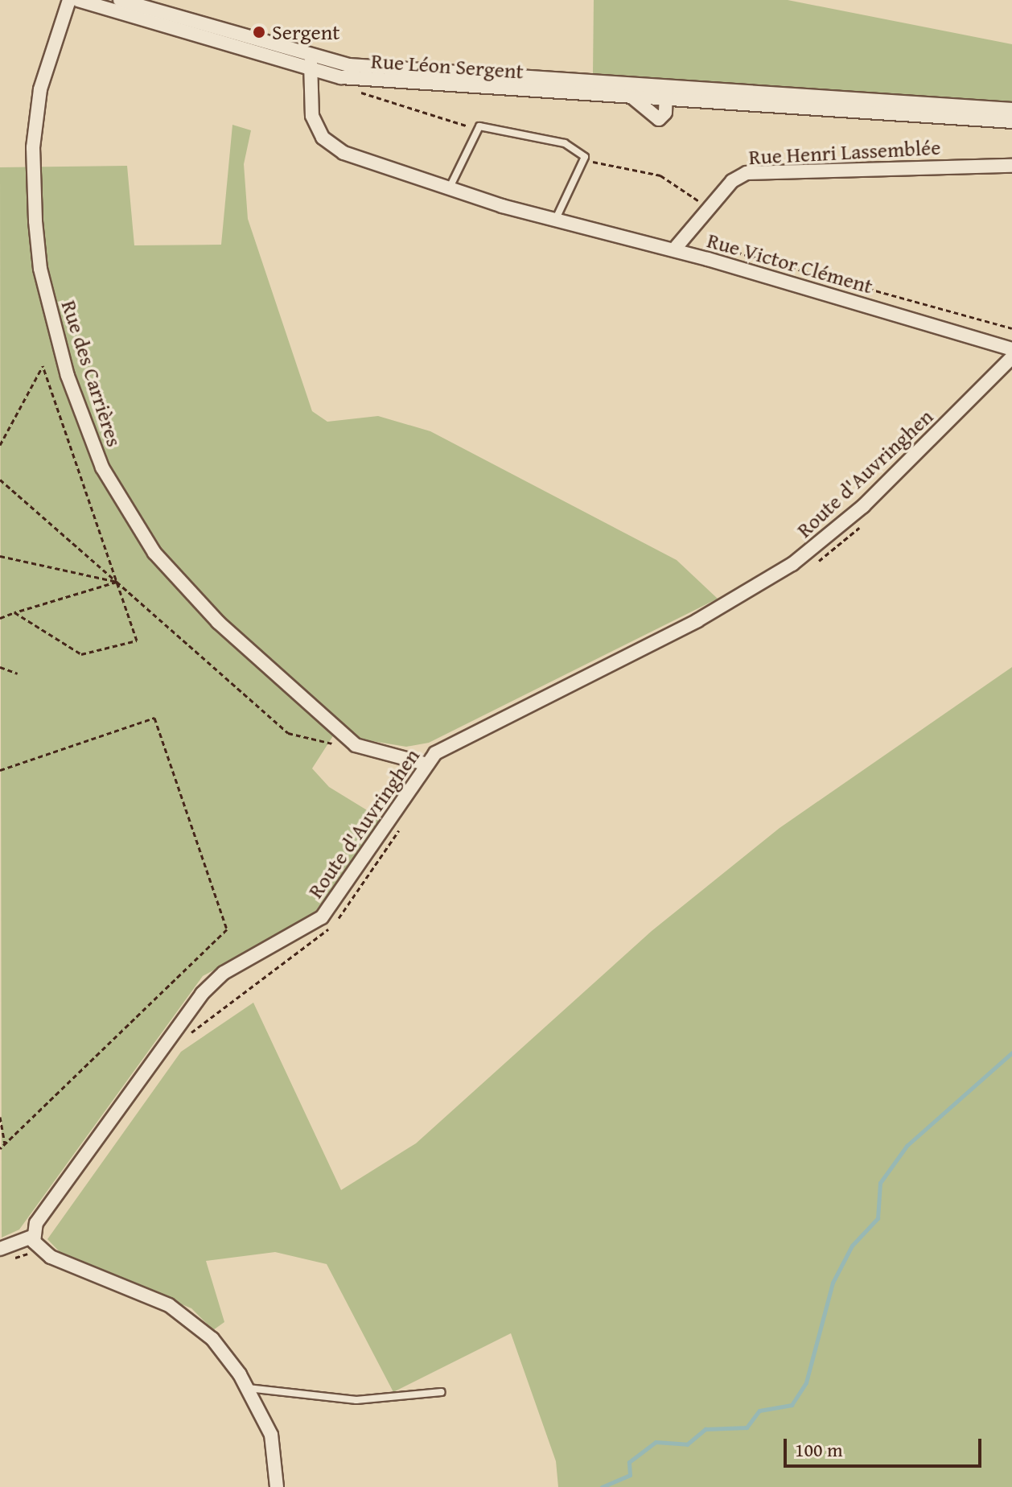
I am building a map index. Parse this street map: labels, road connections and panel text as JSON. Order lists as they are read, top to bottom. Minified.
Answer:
{"streets":{"street":["Rue Léon Sergent","Rue Henri Lassemblée","Rue Victor Clément","Rue des Carrières","Route d'Auvringhen"]},"crossings":[["Rue Léon Sergent","Rue Victor Clément"],["Rue Henri Lassemblée","Rue Victor Clément"],["Rue des Carrières","Route d'Auvringhen"]],"places":["Sergent"],"scale_bar":"100 m"}
